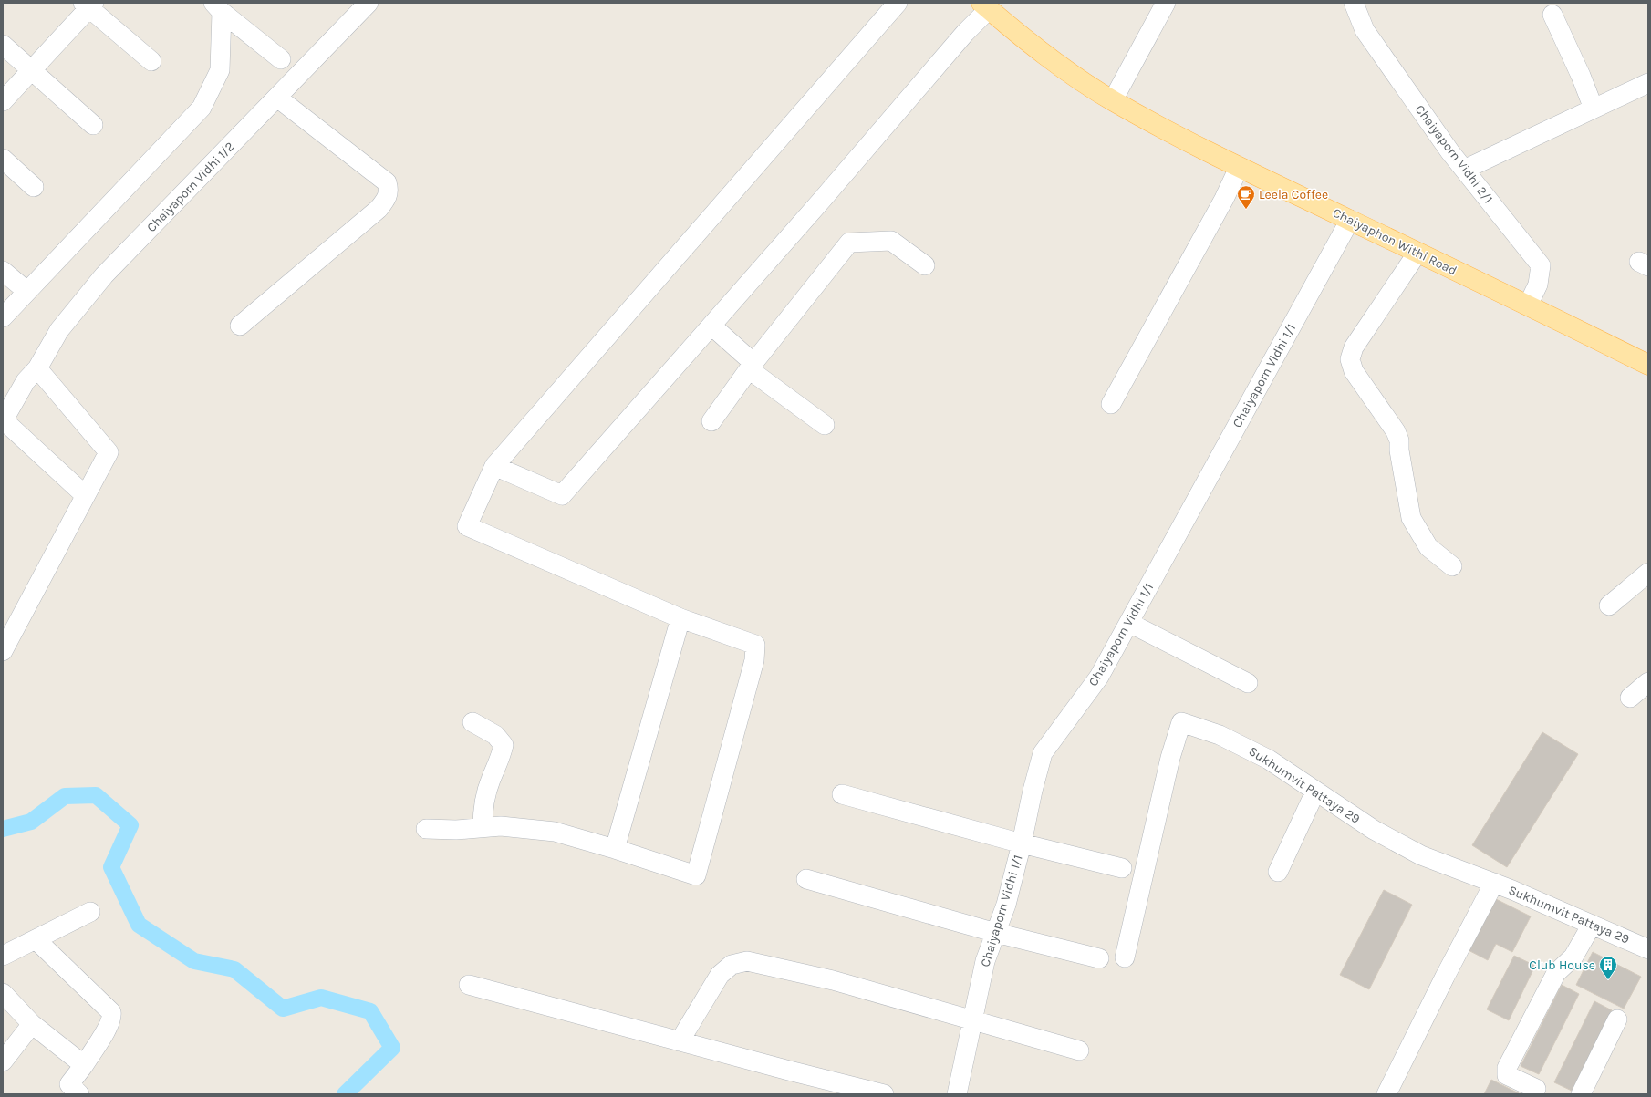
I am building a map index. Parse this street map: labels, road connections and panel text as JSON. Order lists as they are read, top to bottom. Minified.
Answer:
{"streets":{"main road":["Chaiyaphon Withi Road"],"street":["Chaiyaporn Vidhi 2/1","Chaiyaporn Vidhi 1/2","Chaiyaporn Vidhi 1/1","Sukhumvit Pattaya 29"]},"crossings":[["Chaiyaporn Vidhi 2/1","Chaiyaphon Withi Road"],["Chaiyaphon Withi Road","Chaiyaporn Vidhi 1/1"]],"places":{"cafe":["Leela Coffee"],"building":["Club House"]}}
